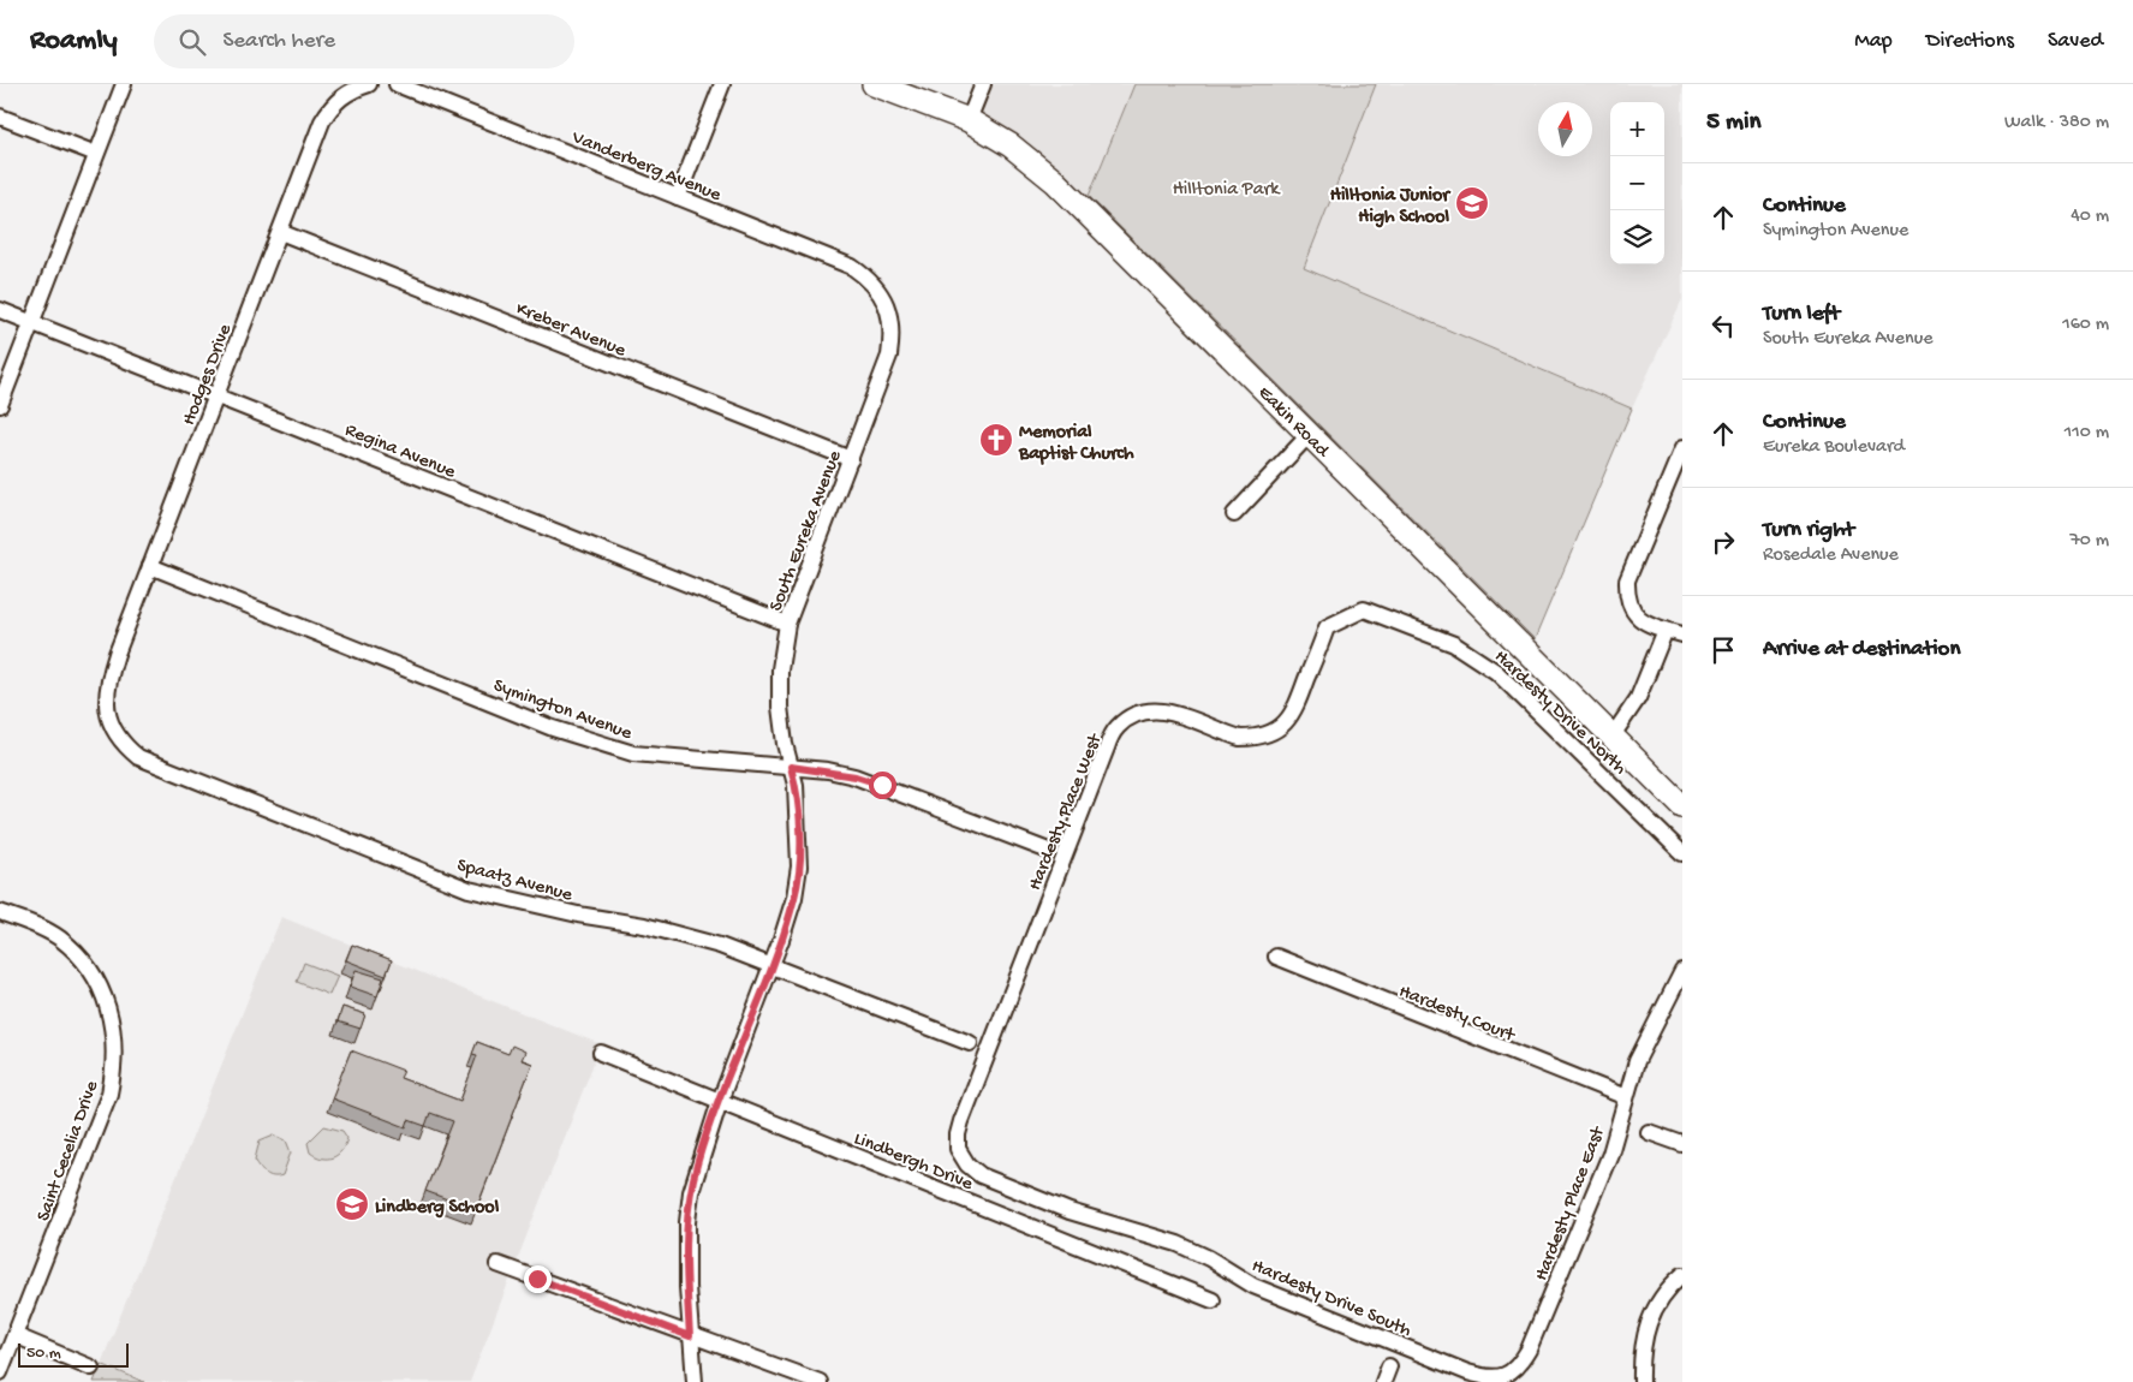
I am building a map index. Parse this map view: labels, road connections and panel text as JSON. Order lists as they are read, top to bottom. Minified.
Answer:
{"streets":{"street":["Vanderberg Avenue","Kreber Avenue","Hodges Drive","Eakin Road","Regina Avenue","South Eureka Avenue","Symington Avenue","Hardesty Drive North","Hardesty Place West","Spaatz Avenue","Hardesty Court","Saint Cecelia Drive","Lindbergh Drive","Hardesty Place East","Hardesty Drive South"]},"crossings":[["Vanderberg Avenue","South Eureka Avenue"],["Kreber Avenue","Hodges Drive"],["Kreber Avenue","South Eureka Avenue"],["Hodges Drive","Regina Avenue"],["Hodges Drive","Symington Avenue"],["Hodges Drive","Spaatz Avenue"],["Regina Avenue","South Eureka Avenue"],["South Eureka Avenue","Symington Avenue"],["South Eureka Avenue","Spaatz Avenue"],["South Eureka Avenue","Lindbergh Drive"],["Hardesty Drive North","Hardesty Place West"],["Hardesty Place West","Hardesty Drive South"],["Hardesty Court","Hardesty Place East"],["Hardesty Place East","Hardesty Drive South"]],"parks":["Hilltonia Park"],"places":{"school or university":["Hilltonia Junior High School","Lindberg School"],"church":["Memorial Baptist Church"]},"scale_bar":"50 m","north":"top","page":{"header":"Roamly","search":"Search here","nav":["Map","Directions","Saved"],"heading":["5 min","Walk · 380 m"],"map_buttons":["+","−"],"list":[["Continue","Symington Avenue","40 m"],["Turn left","South Eureka Avenue","160 m"],["Continue","Eureka Boulevard","110 m"],["Turn right","Rosedale Avenue","70 m"],"Arrive at destination"],"scale":"50 m"}}
